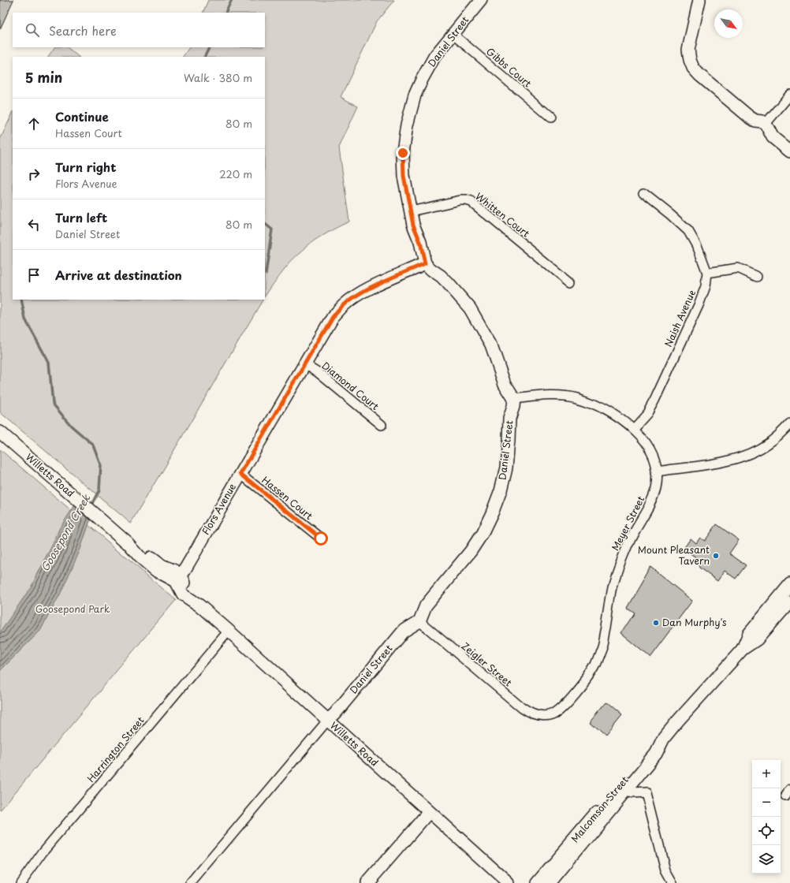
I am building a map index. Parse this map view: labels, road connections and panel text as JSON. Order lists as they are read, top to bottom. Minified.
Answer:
{"streets":{"street":["Daniel Street","Gibbs Court","Whitten Court","Naish Avenue","Diamond Court","Willetts Road","Hassen Court","Flors Avenue","Meyer Street","Zeigler Street","Harrington Street","Malcomson Street"]},"crossings":[["Daniel Street","Gibbs Court"],["Daniel Street","Whitten Court"],["Daniel Street","Willetts Road"],["Daniel Street","Flors Avenue"],["Daniel Street","Meyer Street"],["Daniel Street","Zeigler Street"],["Naish Avenue","Meyer Street"],["Diamond Court","Flors Avenue"],["Willetts Road","Flors Avenue"],["Willetts Road","Harrington Street"],["Hassen Court","Flors Avenue"],["Meyer Street","Zeigler Street"]],"water":["Goosepond Creek"],"parks":["Goosepond Park"],"places":["Mount Pleasant Tavern","Dan Murphy's"],"north":"bottom right","page":{"search":"Search here","heading":["5 min","Walk · 380 m"],"list":[["Continue","Hassen Court","80 m"],["Turn right","Flors Avenue","220 m"],["Turn left","Daniel Street","80 m"],"Arrive at destination"],"map_buttons":["+","−"]}}
